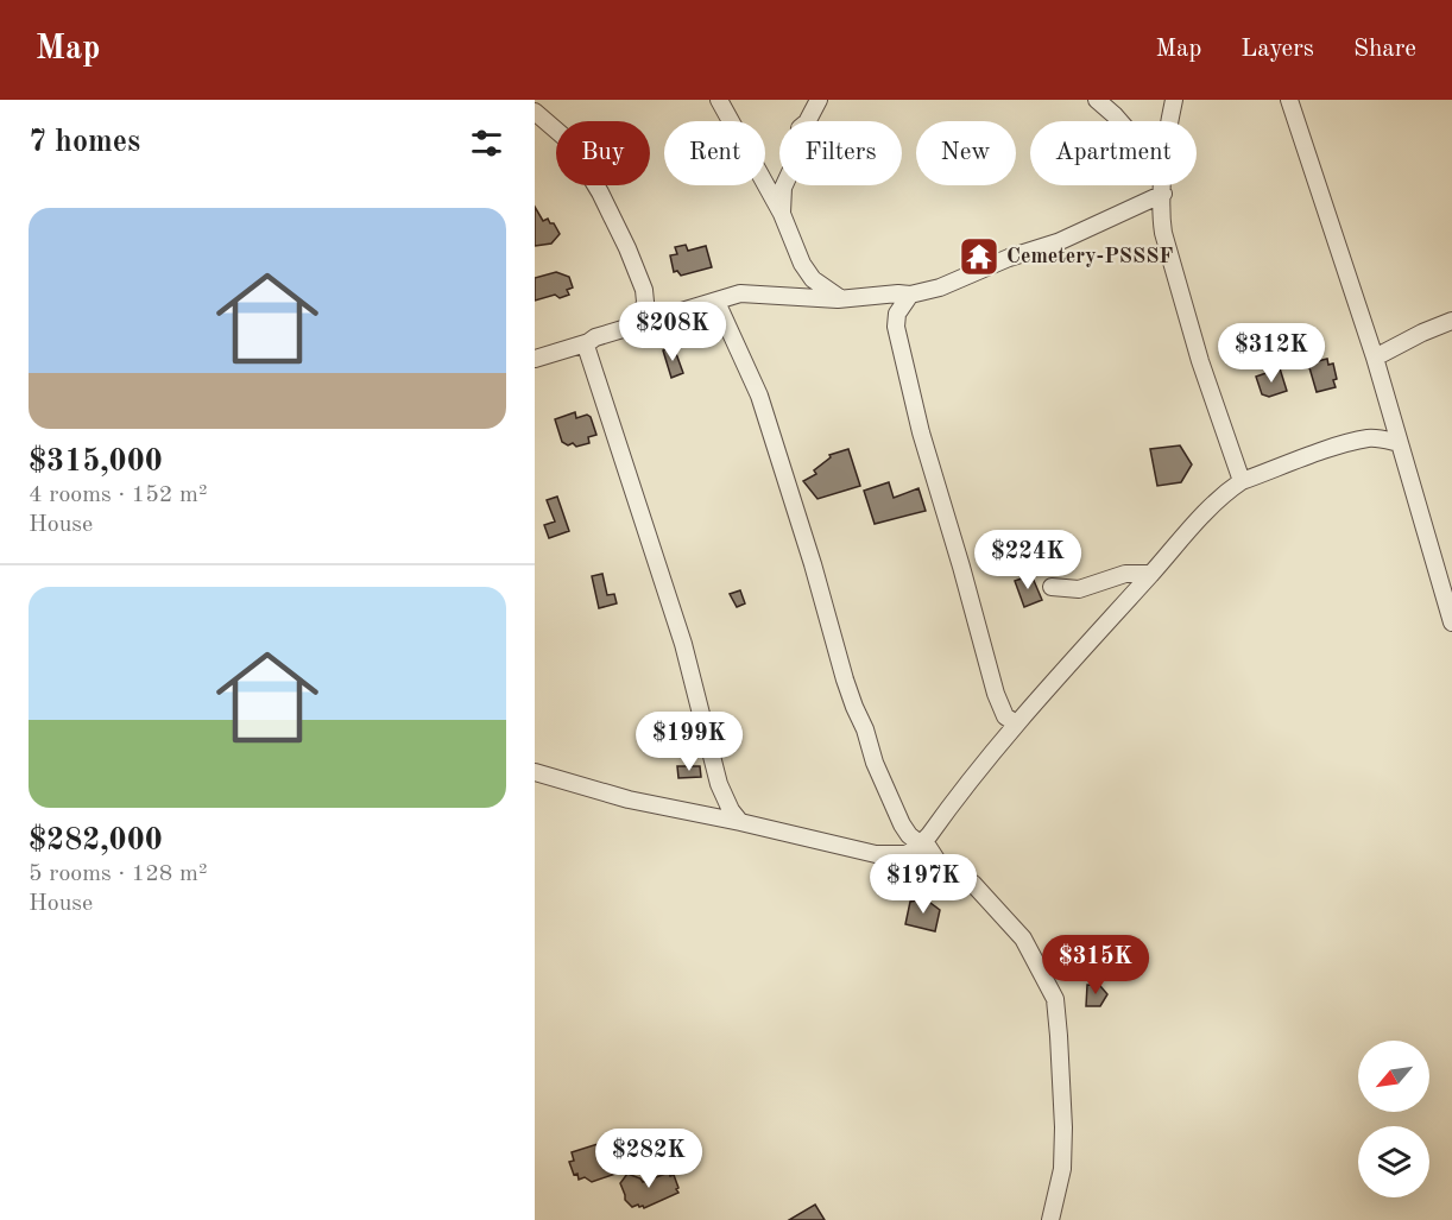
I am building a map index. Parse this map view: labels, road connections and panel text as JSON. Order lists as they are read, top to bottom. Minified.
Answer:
{"places":{"temple":["Cemetery-PSSSF"]},"north":"bottom left","page":{"header":"Map","nav":["Map","Layers","Share"],"heading":"7 homes","chip":["Buy","Rent","Filters","New","Apartment"],"list":[{"name":"$315,000","note":"4 rooms · 152 m² · House"},{"name":"$282,000","note":"5 rooms · 128 m² · House"}],"price":["$208K","$312K","$224K","$199K","$197K","$315K","$282K"]}}
